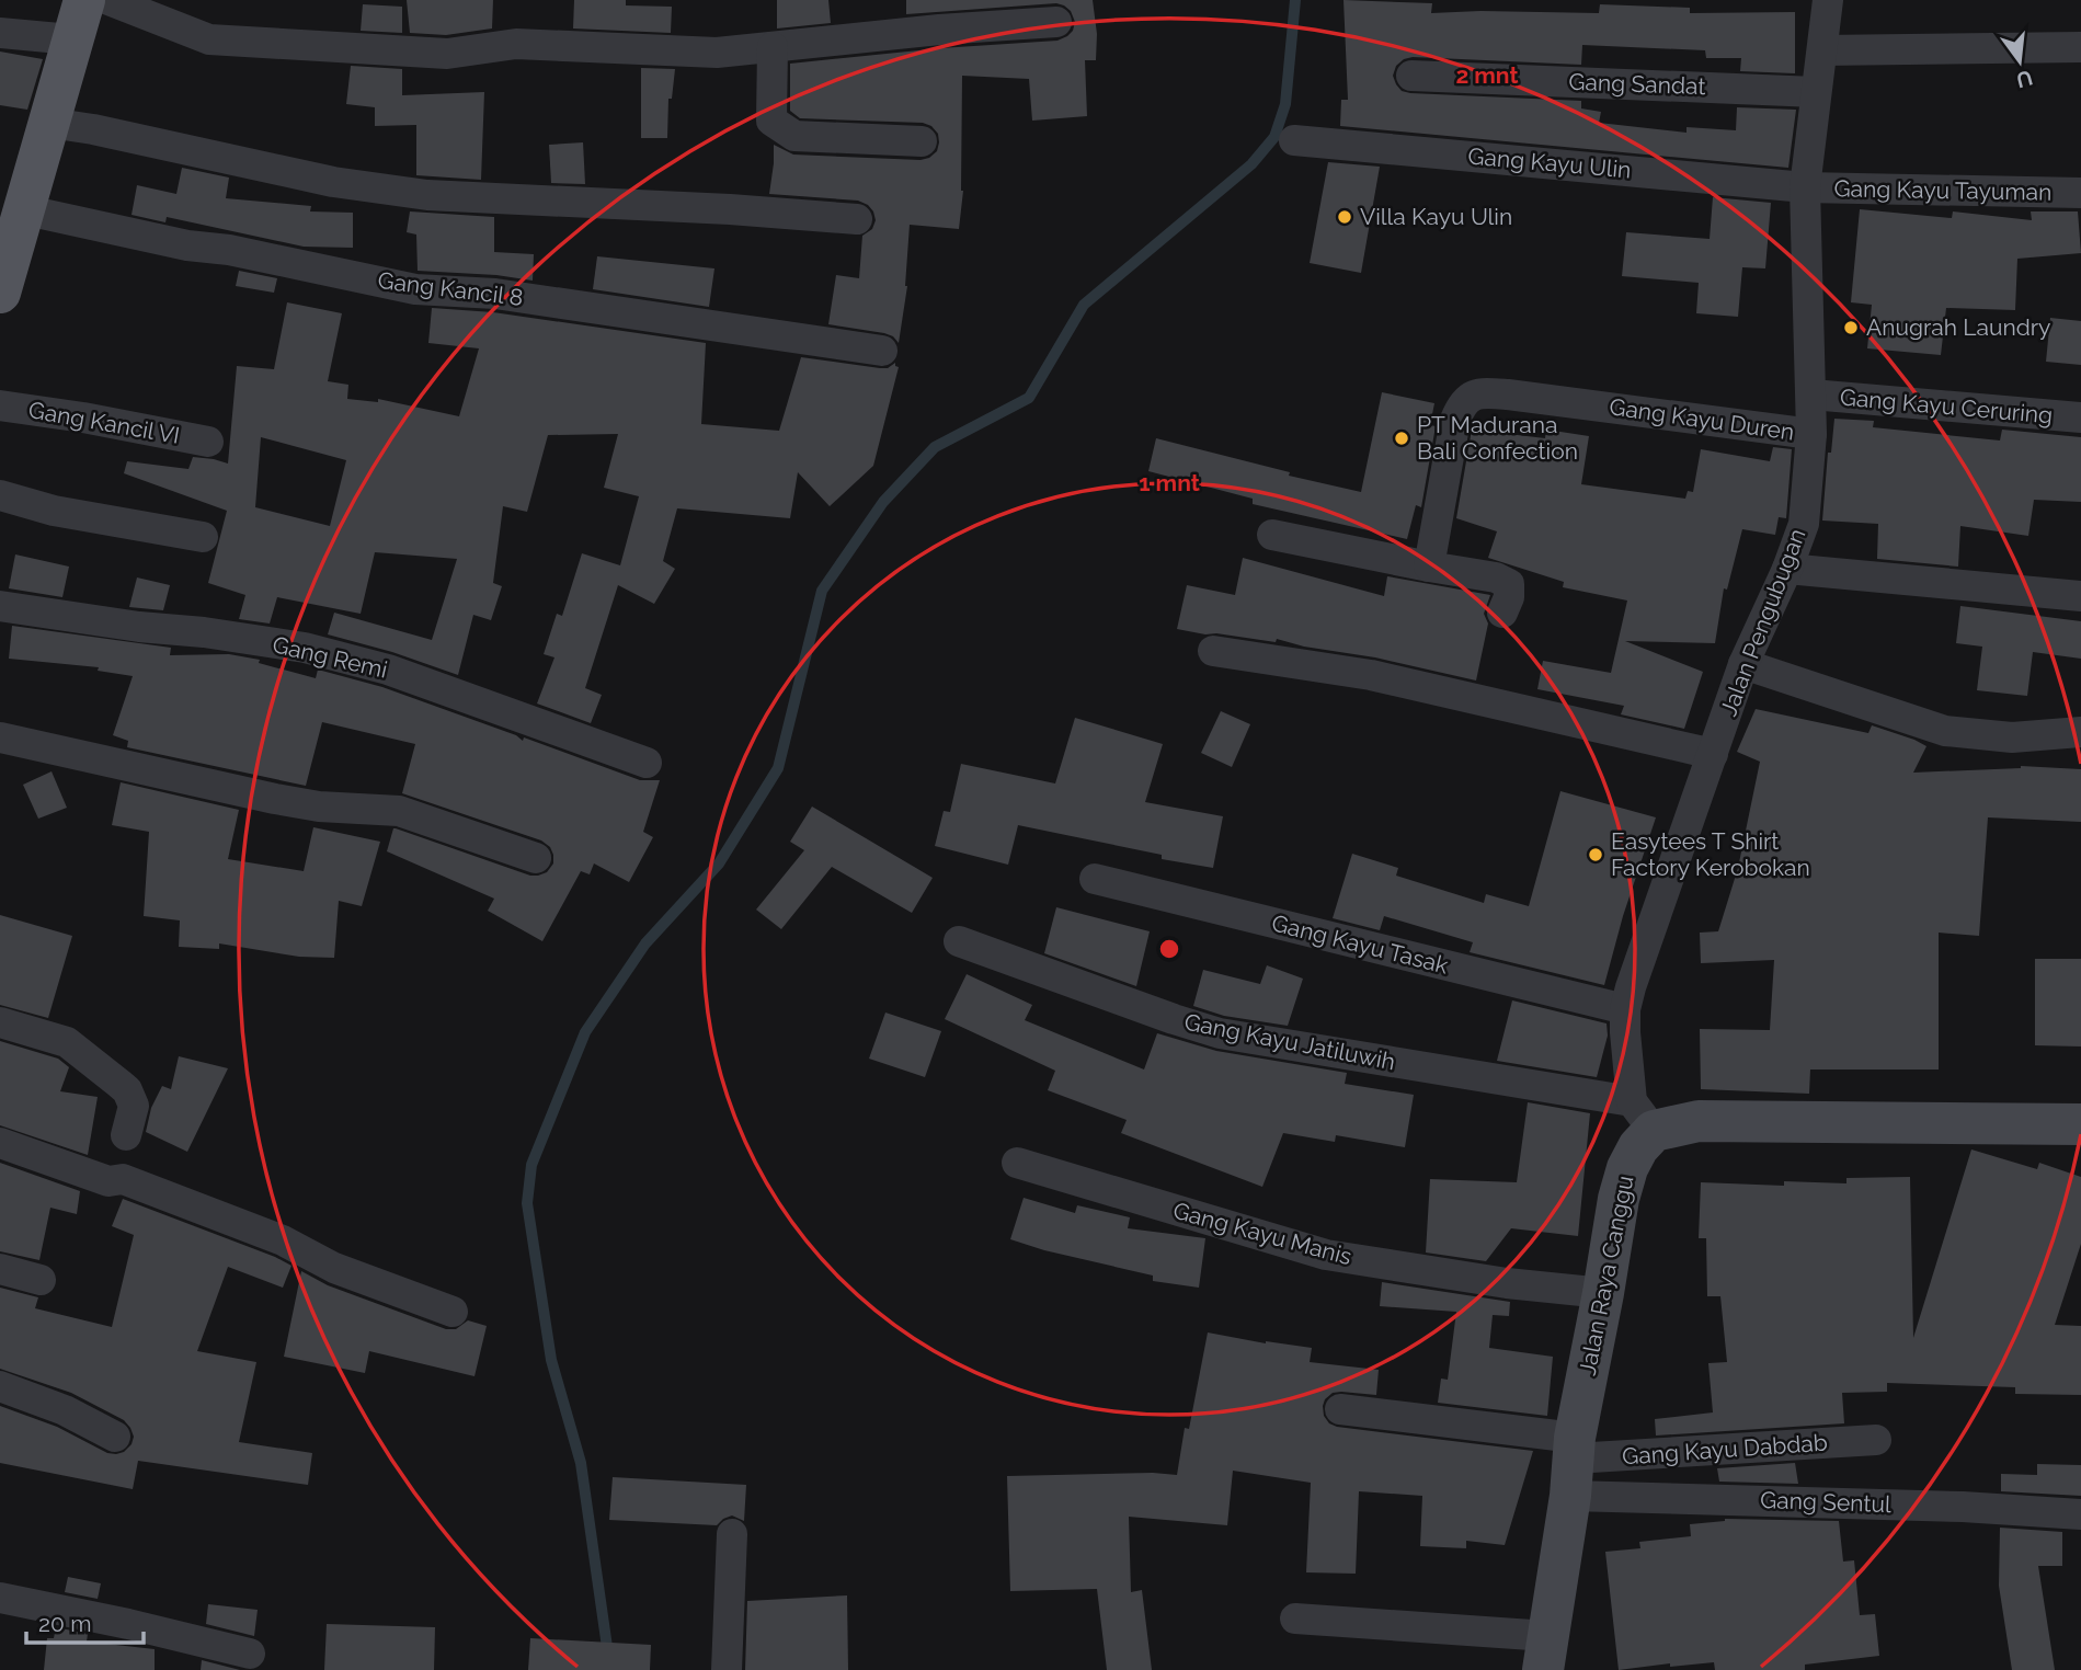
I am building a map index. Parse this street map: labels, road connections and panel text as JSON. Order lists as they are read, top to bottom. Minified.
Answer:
{"streets":{"main road":["Jalan Raya Canggu"],"street":["Gang Sandat","Gang Kayu Ulin","Gang Kayu Tayuman","Gang Kancil 8","Gang Kayu Ceruring","Gang Kayu Duren","Gang Kancil VI","Jalan Pengubugan","Gang Remi","Gang Kayu Tasak","Gang Kayu Jatiluwih","Gang Kayu Manis","Gang Kayu Dabdab","Gang Sentul"]},"crossings":[["Gang Sandat","Jalan Pengubugan"],["Gang Kayu Ulin","Gang Kayu Tayuman"],["Gang Kayu Ulin","Jalan Pengubugan"],["Gang Kayu Tayuman","Jalan Pengubugan"],["Gang Kayu Ceruring","Jalan Pengubugan"],["Gang Kayu Duren","Jalan Pengubugan"],["Jalan Pengubugan","Gang Kayu Tasak"],["Jalan Pengubugan","Gang Kayu Jatiluwih"],["Jalan Pengubugan","Jalan Raya Canggu"],["Gang Kayu Jatiluwih","Jalan Raya Canggu"],["Gang Kayu Manis","Jalan Raya Canggu"],["Jalan Raya Canggu","Gang Kayu Dabdab"],["Jalan Raya Canggu","Gang Sentul"],["Gang Kayu Dabdab","Gang Sentul"]],"places":["Villa Kayu Ulin","Anugrah Laundry","PT Madurana Bali Confection","Easytees T Shirt Factory Kerobokan"],"scale_bar":"20 m","north":"bottom","rings":["2 mnt","1 mnt"]}
